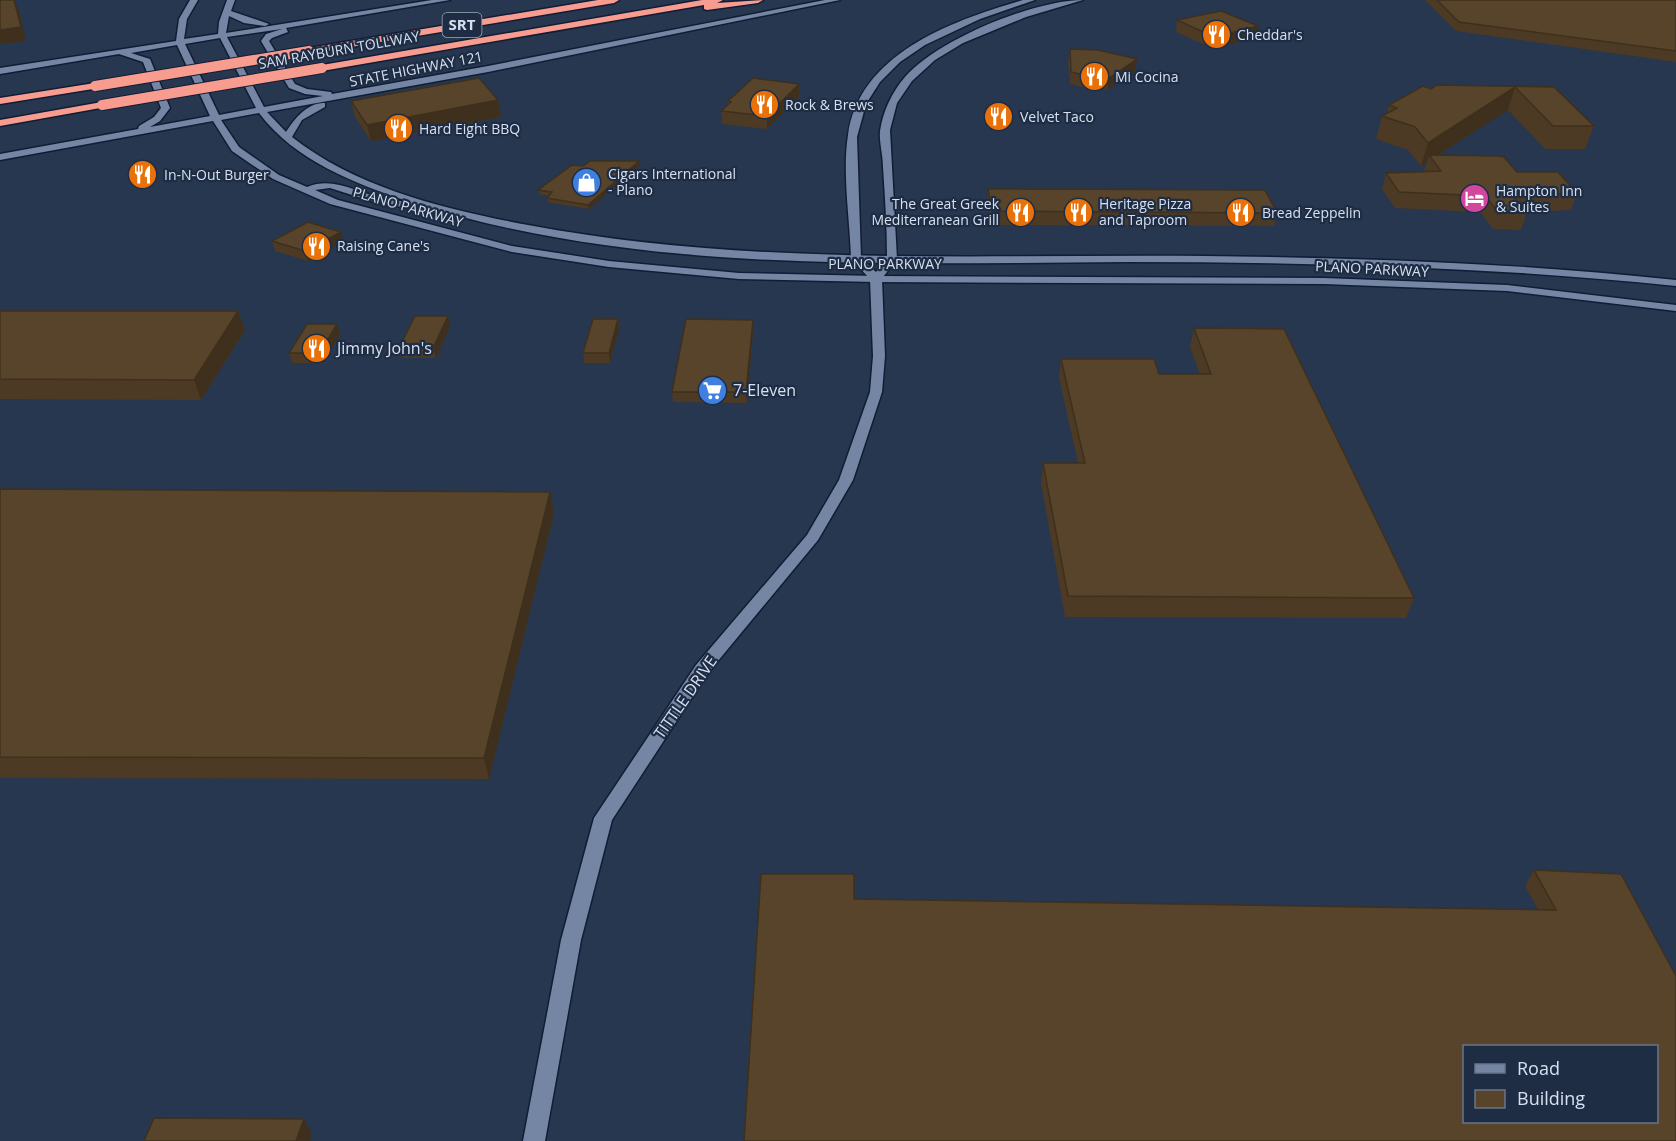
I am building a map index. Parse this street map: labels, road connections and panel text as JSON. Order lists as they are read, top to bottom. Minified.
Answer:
{"streets":{"highway":["SRT","SAM RAYBURN TOLLWAY"],"main road":["STATE HIGHWAY 121","PLANO PARKWAY","TITTLE DRIVE"]},"crossings":[["STATE HIGHWAY 121","PLANO PARKWAY"],["PLANO PARKWAY","TITTLE DRIVE"]],"places":{"restaurant":["Cheddar's","Mi Cocina","Rock & Brews","Velvet Taco","Hard Eight BBQ","In-N-Out Burger","The Great Greek Mediterranean Grill","Heritage Pizza and Taproom","Bread Zeppelin","Raising Cane's","Jimmy John's"],"shop":["Cigars International - Plano"],"hotel":["Hampton Inn & Suites"],"supermarket":["7-Eleven"]},"legend":["Road","Building"]}
